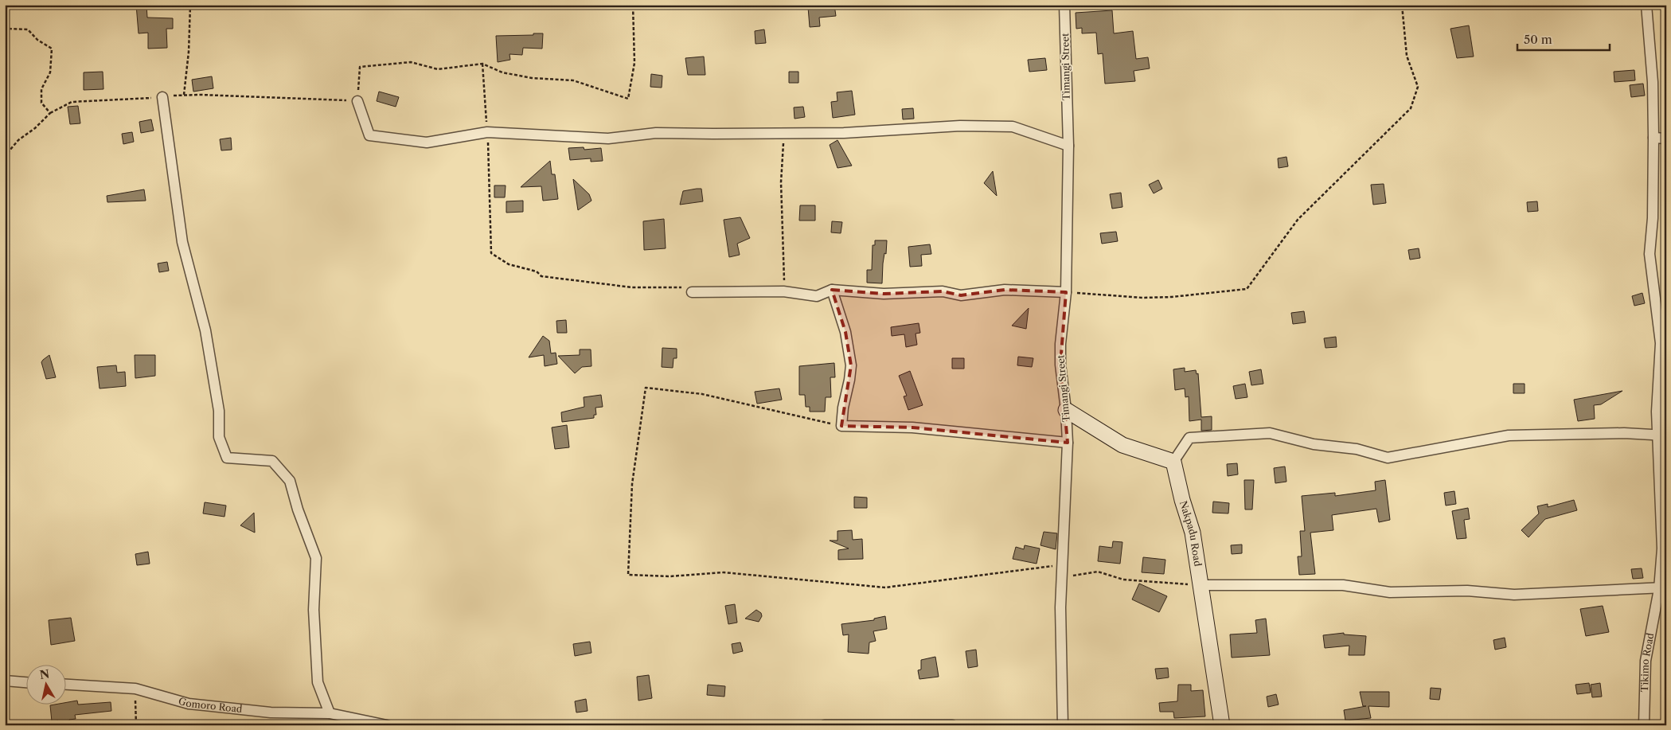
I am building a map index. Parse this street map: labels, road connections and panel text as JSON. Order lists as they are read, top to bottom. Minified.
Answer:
{"streets":{"street":["Timangi Street","Nakpadu Road","Tikimo Road","Gomoro Road"]},"scale_bar":"50 m","north":"top"}
